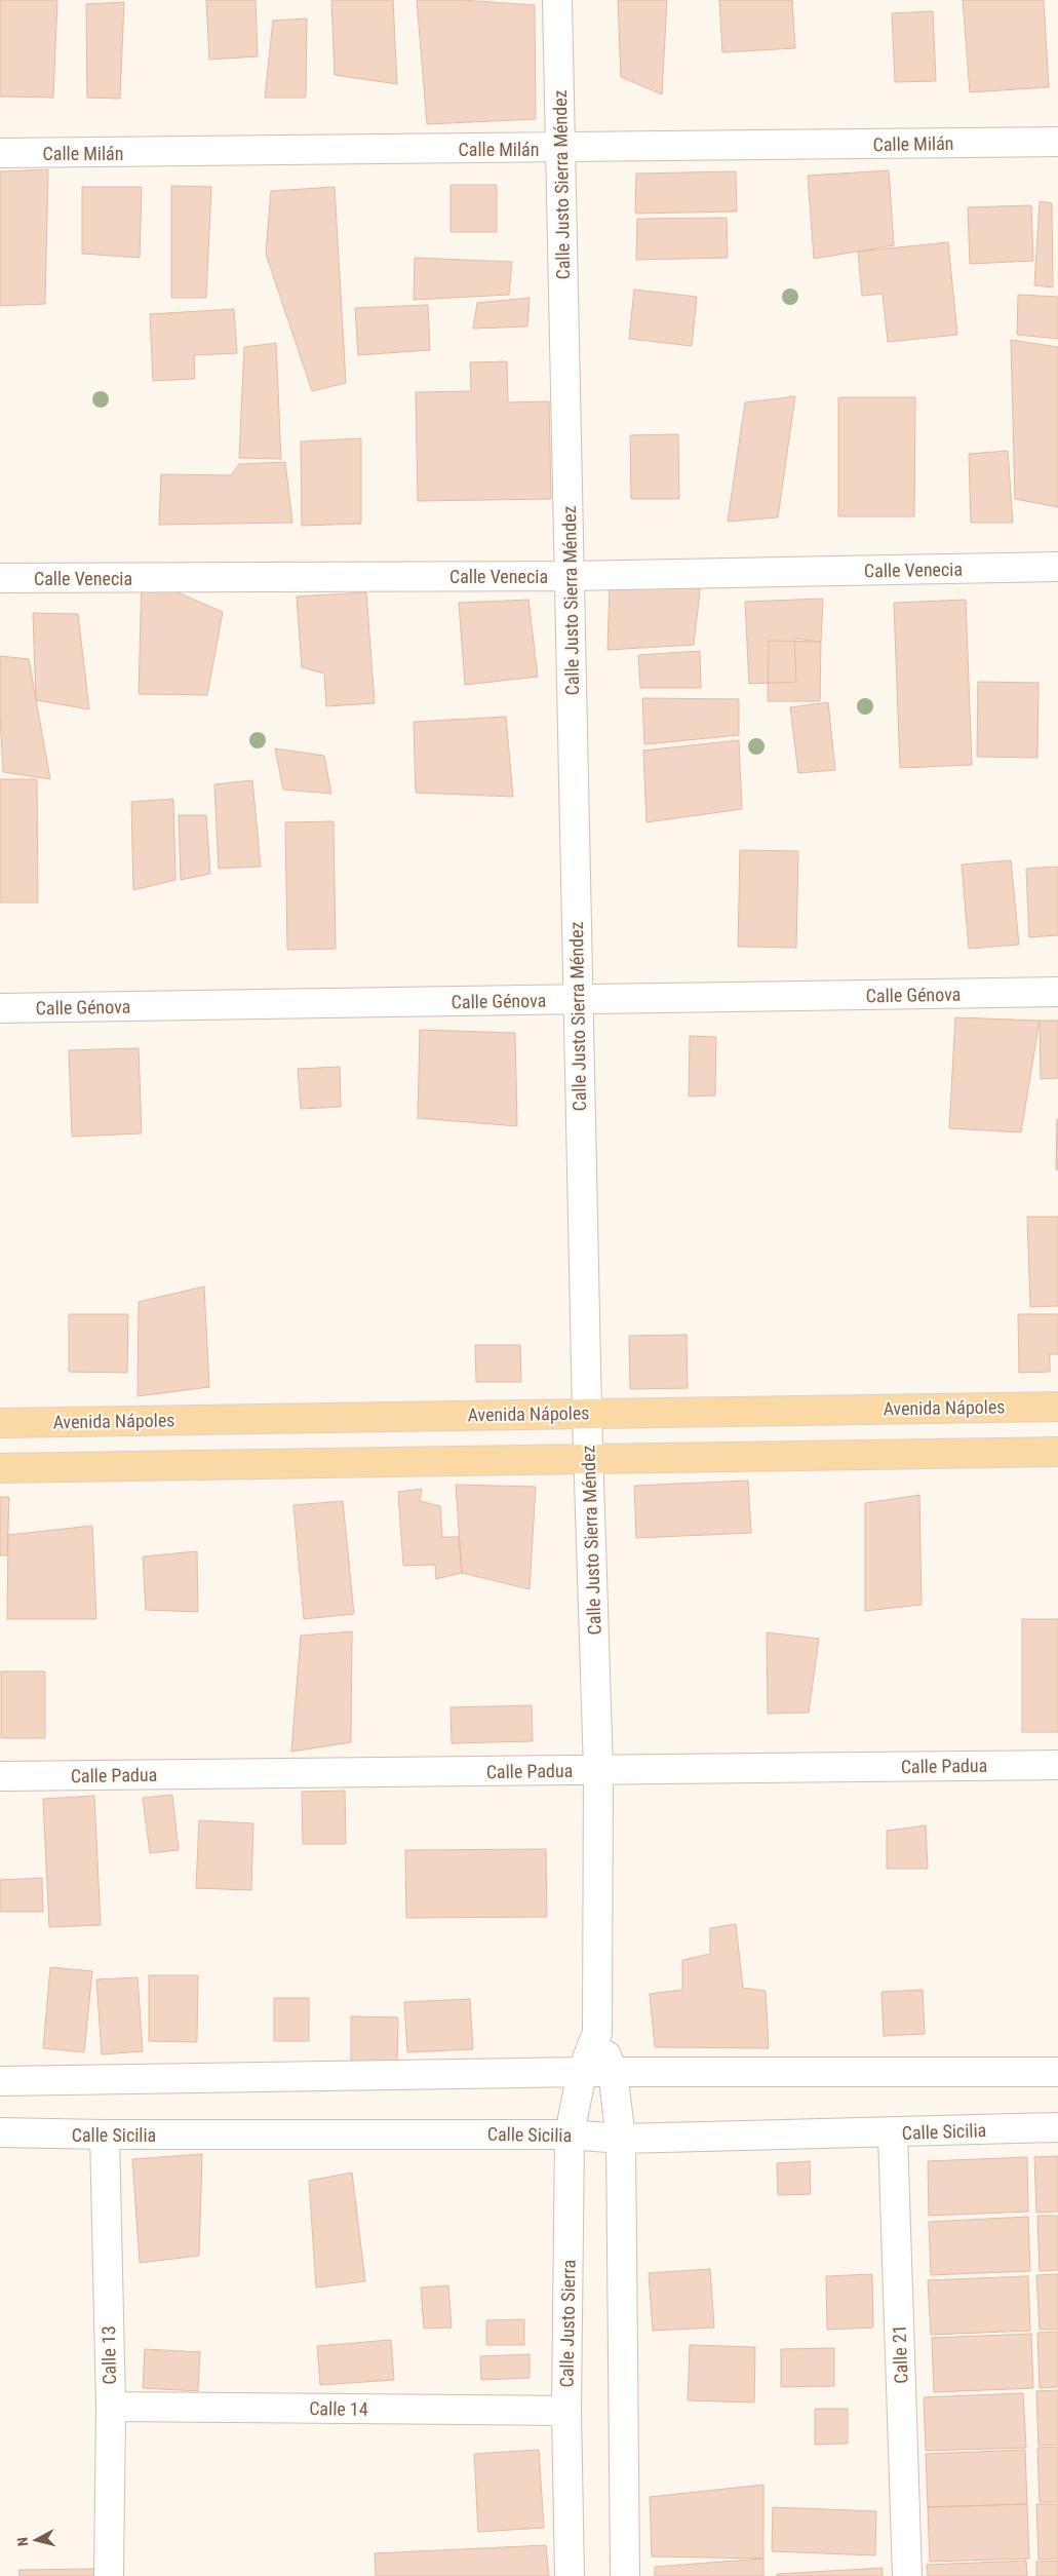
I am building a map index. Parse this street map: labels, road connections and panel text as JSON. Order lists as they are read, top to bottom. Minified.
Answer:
{"streets":{"main road":["Avenida Nápoles"],"street":["Calle Milán","Calle Justo Sierra Méndez","Calle Venecia","Calle Génova","Calle Padua","Calle Sicilia","Calle Justo Sierra","Calle 21","Calle 13","Calle 14"]},"crossings":[["Calle Milán","Calle Justo Sierra Méndez"],["Calle Justo Sierra Méndez","Calle Venecia"],["Calle Justo Sierra Méndez","Calle Génova"],["Calle Justo Sierra Méndez","Avenida Nápoles"],["Calle Justo Sierra Méndez","Calle Padua"],["Calle Justo Sierra Méndez","Calle Justo Sierra"],["Calle Sicilia","Calle Justo Sierra"],["Calle Sicilia","Calle 21"],["Calle Sicilia","Calle 13"],["Calle Justo Sierra","Calle 14"],["Calle 13","Calle 14"]],"north":"left"}
